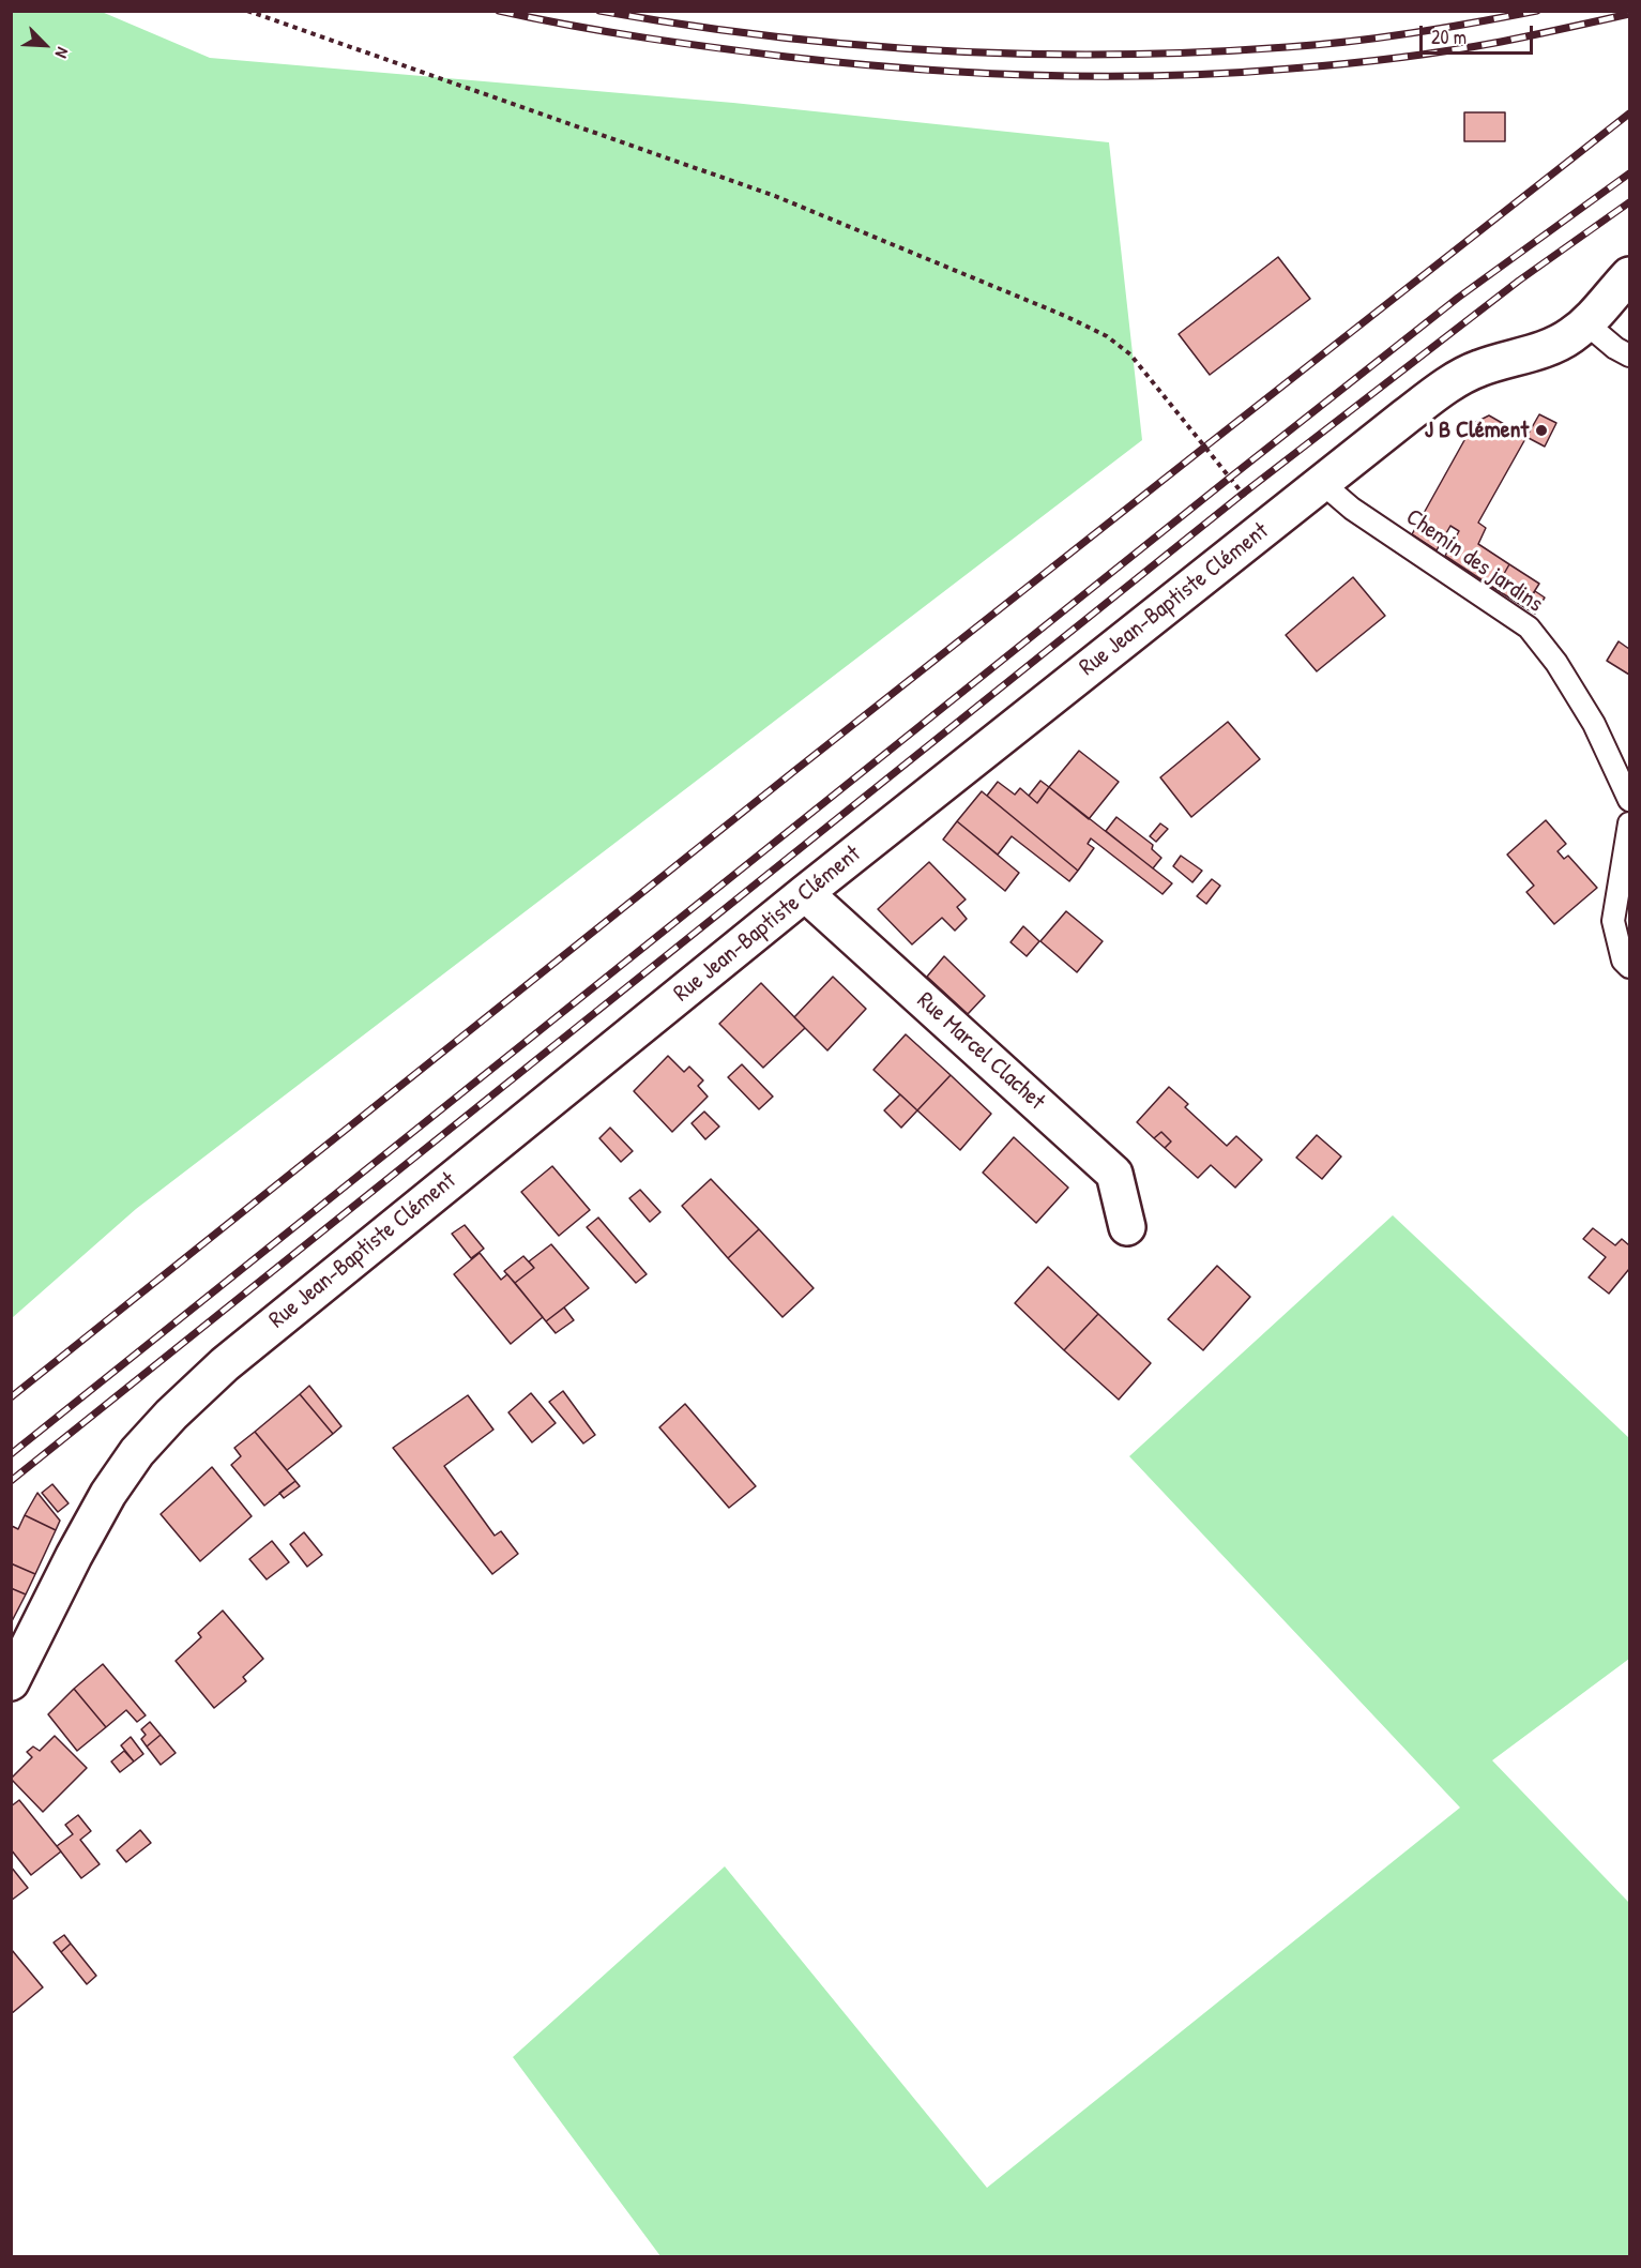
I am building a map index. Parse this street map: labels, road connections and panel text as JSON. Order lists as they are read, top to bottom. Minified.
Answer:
{"streets":{"street":["Rue Jean-Baptiste Clément","Rue Marcel Clachet"],"lane":["Chemin des jardins"]},"crossings":[["Chemin des jardins","Rue Jean-Baptiste Clément"],["Rue Jean-Baptiste Clément","Rue Marcel Clachet"]],"places":["J B Clément"],"scale_bar":"20 m","north":"bottom right"}
